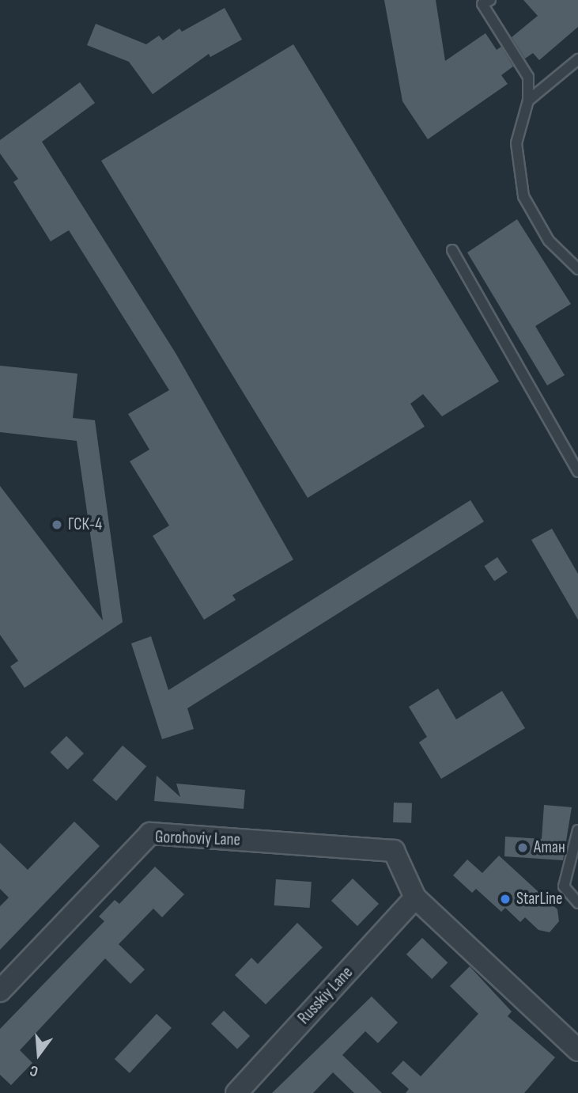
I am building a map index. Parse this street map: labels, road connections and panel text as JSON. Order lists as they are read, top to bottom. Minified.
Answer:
{"streets":{"street":["Gorohoviy Lane","Russkiy Lane"]},"crossings":[["Gorohoviy Lane","Russkiy Lane"]],"places":["ГСК-4","Атан","StarLine"],"north":"bottom"}
